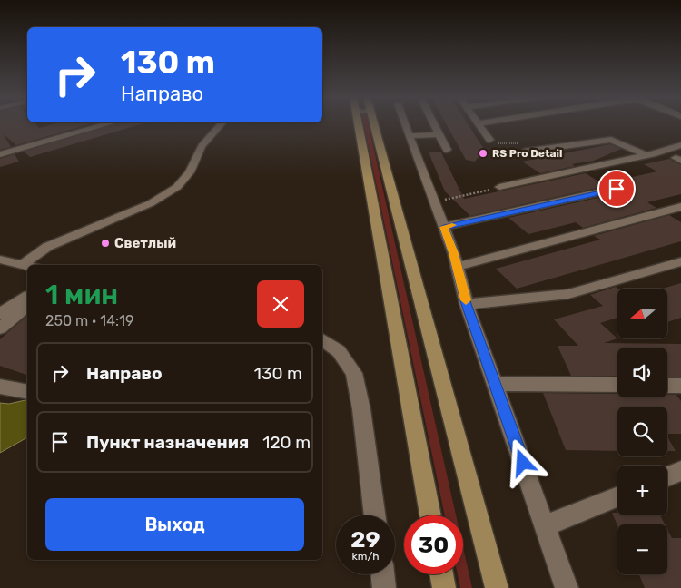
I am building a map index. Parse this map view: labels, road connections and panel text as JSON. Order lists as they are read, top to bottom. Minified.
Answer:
{"places":["RS Pro Detail","Светлый"],"north":"left","page":{"turn":["130 m","Направо"],"heading":["1 мин","250 m · 14:19"],"map_buttons":["+","−"],"list":[{"name":"Направо","value":"130 m"},{"name":"Пункт назначения","value":"120 m"}],"buttons":"Выход","speed":"29 km/h","limit":"30"}}
